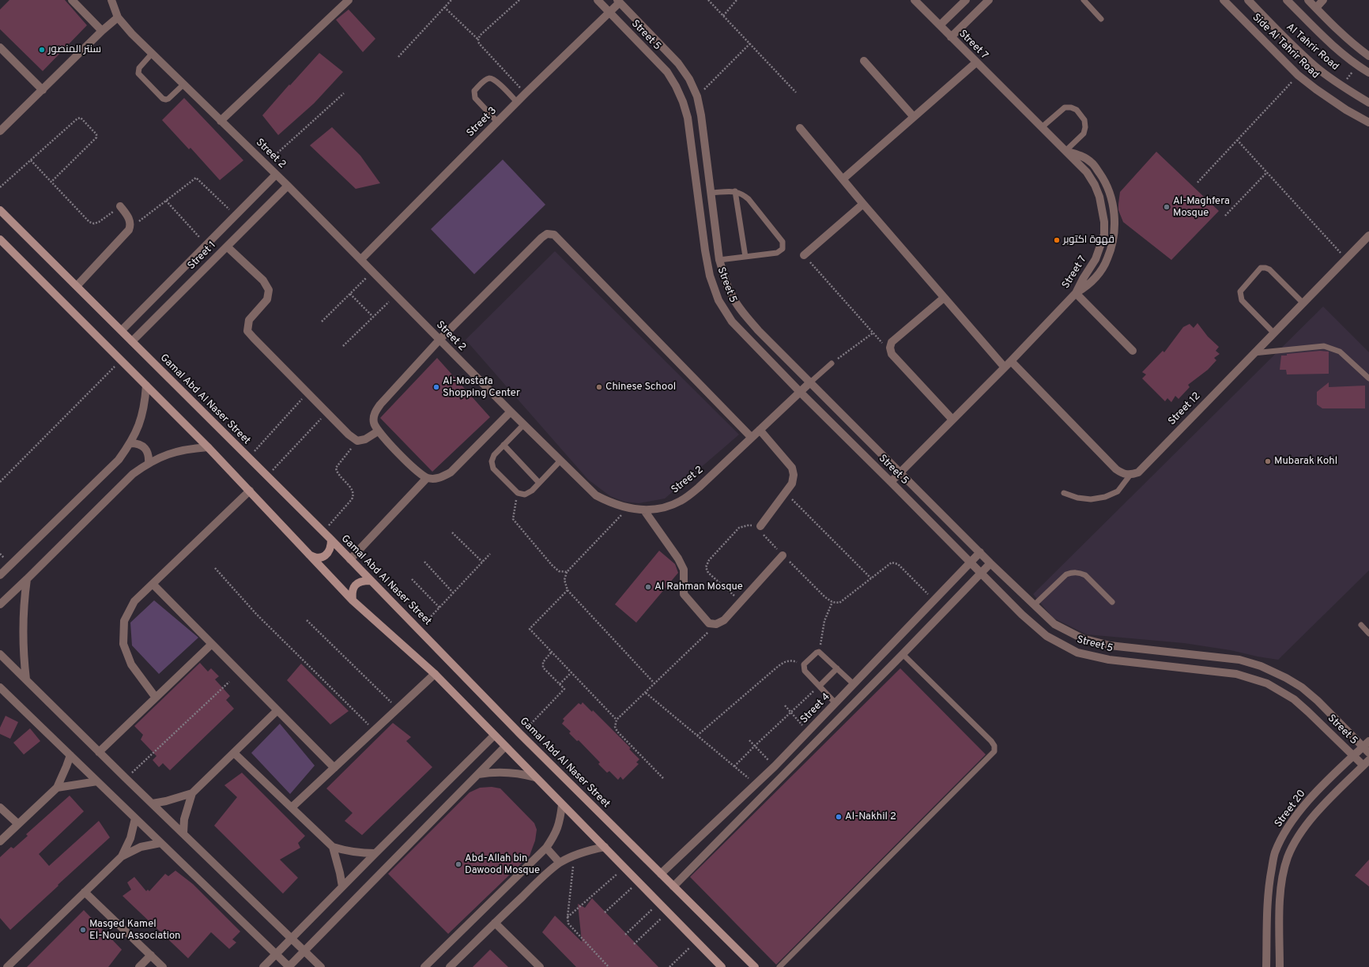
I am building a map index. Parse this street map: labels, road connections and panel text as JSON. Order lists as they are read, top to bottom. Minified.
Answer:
{"streets":{"main road":["Gamal Abd Al Naser Street"],"street":["Street 5","Street 7","Side Al Tahrir Road","Al Tahrir Road","Street 3","Street 2","Street 1","Street 12","Street 4","Street 20"]},"crossings":[["Street 5","Street 7"],["Street 5","Street 3"],["Street 5","Street 2"],["Street 5","Street 4"],["Street 5","Street 20"],["Street 3","Street 2"],["Street 2","Street 1"],["Street 1","Gamal Abd Al Naser Street"],["Gamal Abd Al Naser Street","Street 4"]],"places":["سنتر المنصور","Al-Maghfera Mosque","قهوة اكتوبر","Al-Mostafa Shopping Center","Chinese School","Mubarak Kohl","Al Rahman Mosque","Al-Nakhil 2","Abd-Allah bin Dawood Mosque","Masged Kamel El-Nour Association"]}
